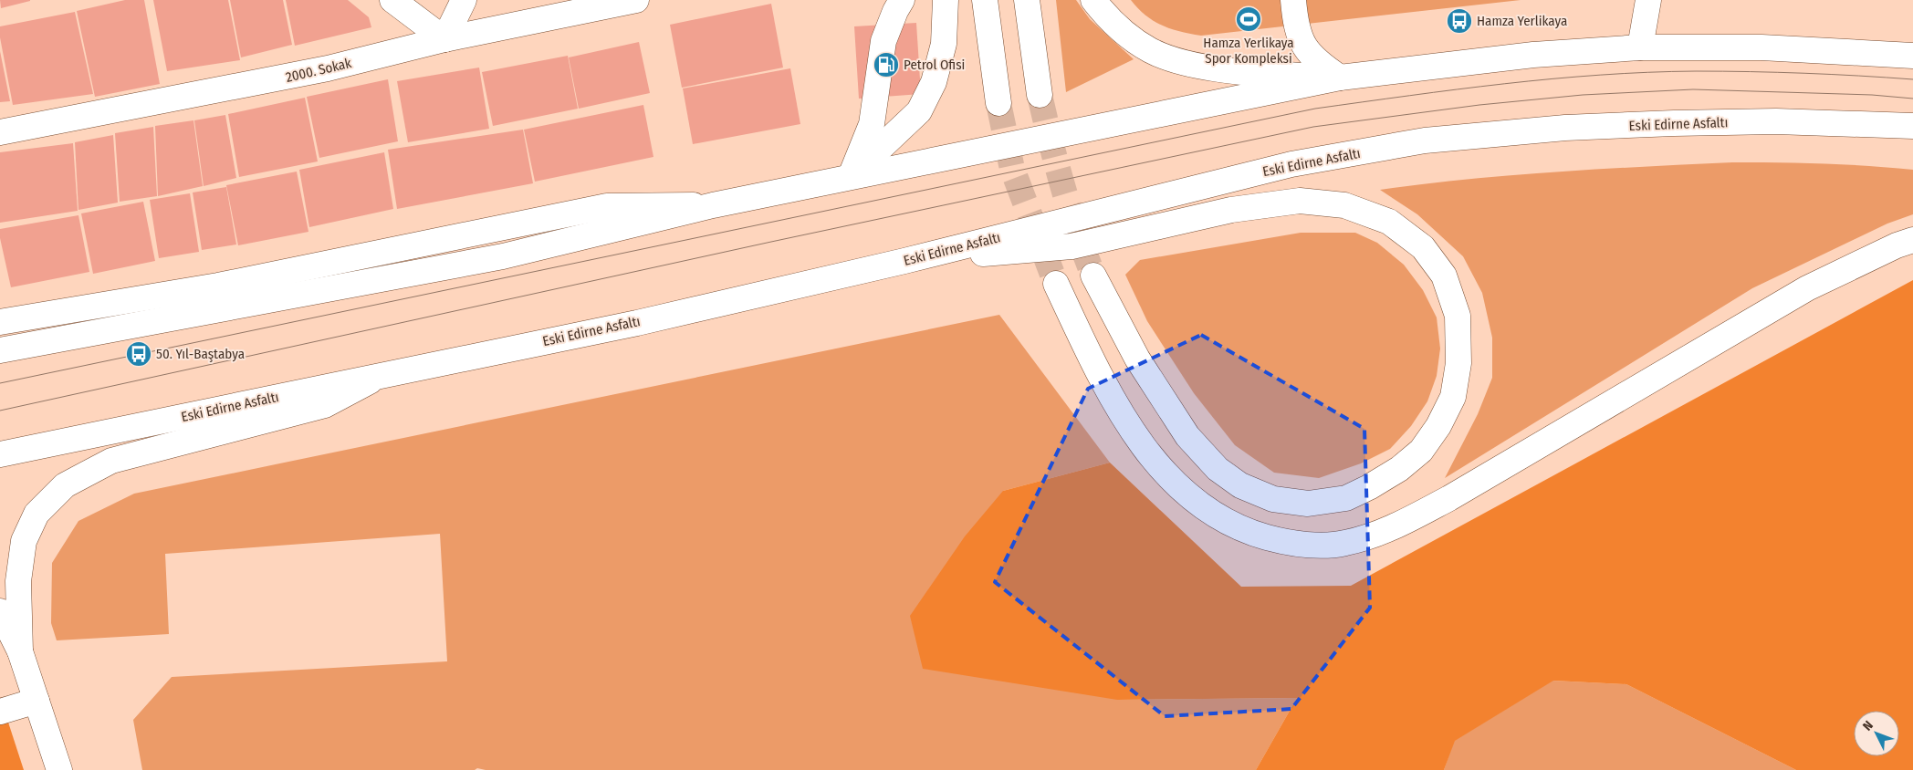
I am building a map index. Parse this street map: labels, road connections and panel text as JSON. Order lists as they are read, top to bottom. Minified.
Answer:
{"streets":{"main road":["2000. Sokak","Eski Edirne Asfaltı"]},"places":{"sports":["Hamza Yerlikaya Spor Kompleksi"],"bus stop":["Hamza Yerlikaya","50. Yıl-Baştabya"],"fuel station":["Petrol Ofisi"]},"north":"top left"}
